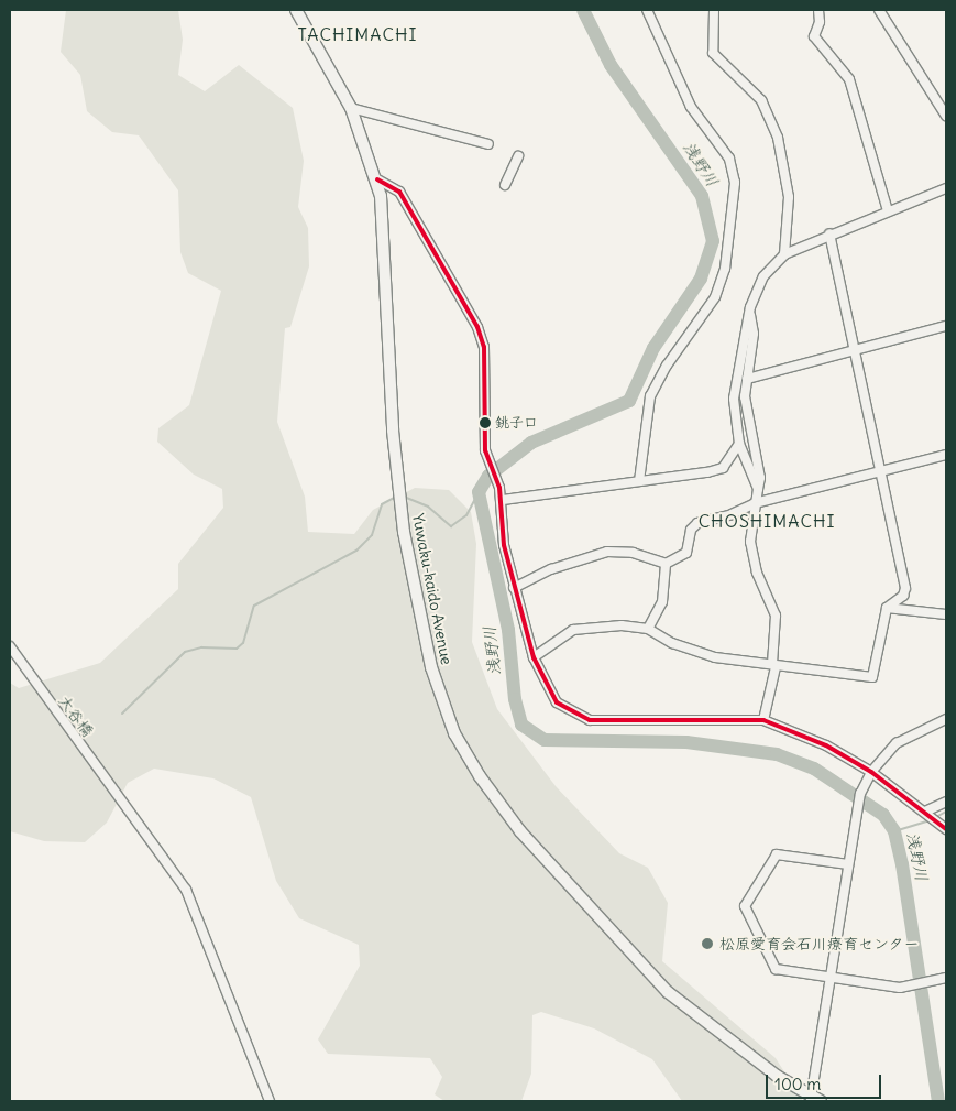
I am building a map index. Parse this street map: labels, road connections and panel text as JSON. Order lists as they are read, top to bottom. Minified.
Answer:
{"streets":{"main road":["Yuwaku-kaido Avenue"],"street":["大谷橋"]},"districts":["TACHIMACHI","CHOSHIMACHI"],"water":["浅野川"],"places":["銚子口","松原愛育会石川療育センター"],"scale_bar":"100 m"}
